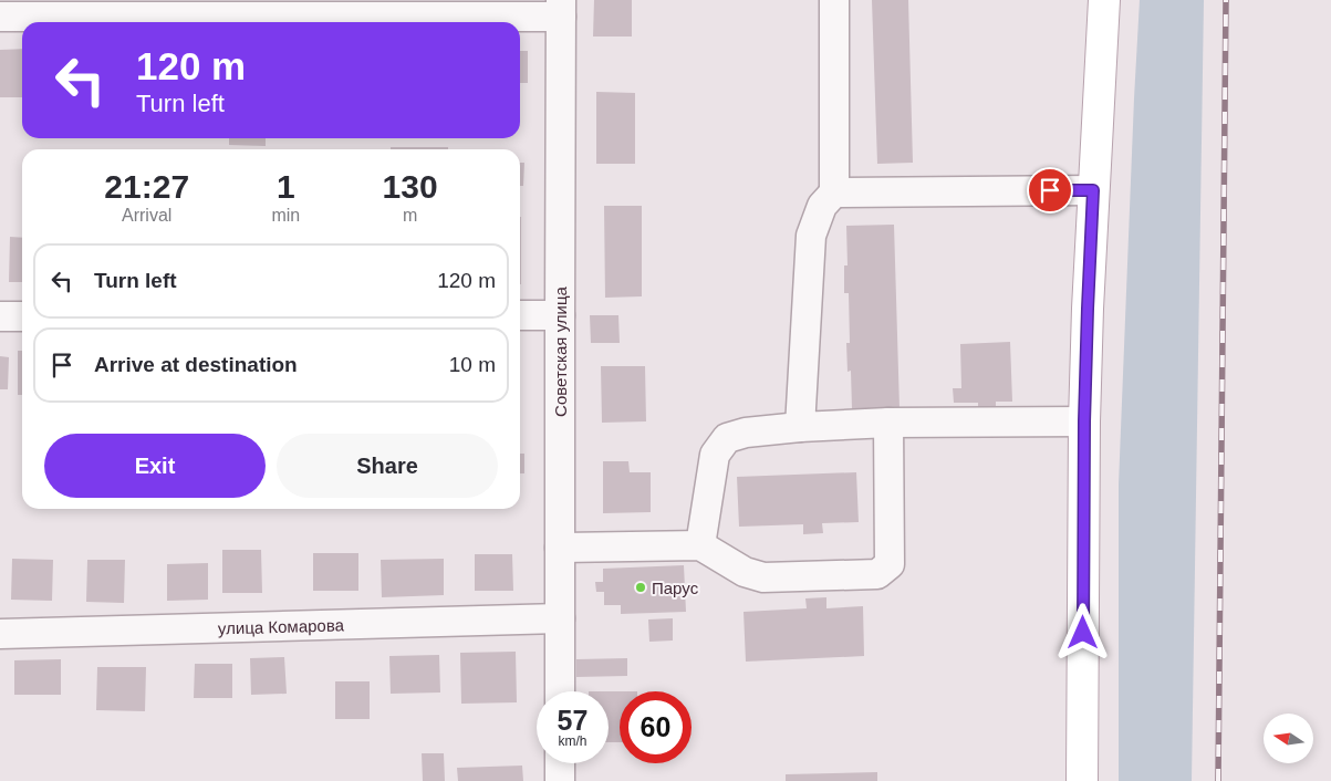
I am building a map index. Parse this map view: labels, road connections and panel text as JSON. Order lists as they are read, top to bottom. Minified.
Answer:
{"streets":{"street":["Советская улица","улица Комарова"]},"crossings":[["Советская улица","улица Комарова"]],"places":["Парус"],"north":"left","page":{"turn":["120 m","Turn left"],"eta":["21:27","Arrival","1","min","130","m"],"list":[{"name":"Turn left","value":"120 m"},{"name":"Arrive at destination","value":"10 m"}],"buttons":["Exit","Share"],"speed":"57 km/h","limit":"60"}}
